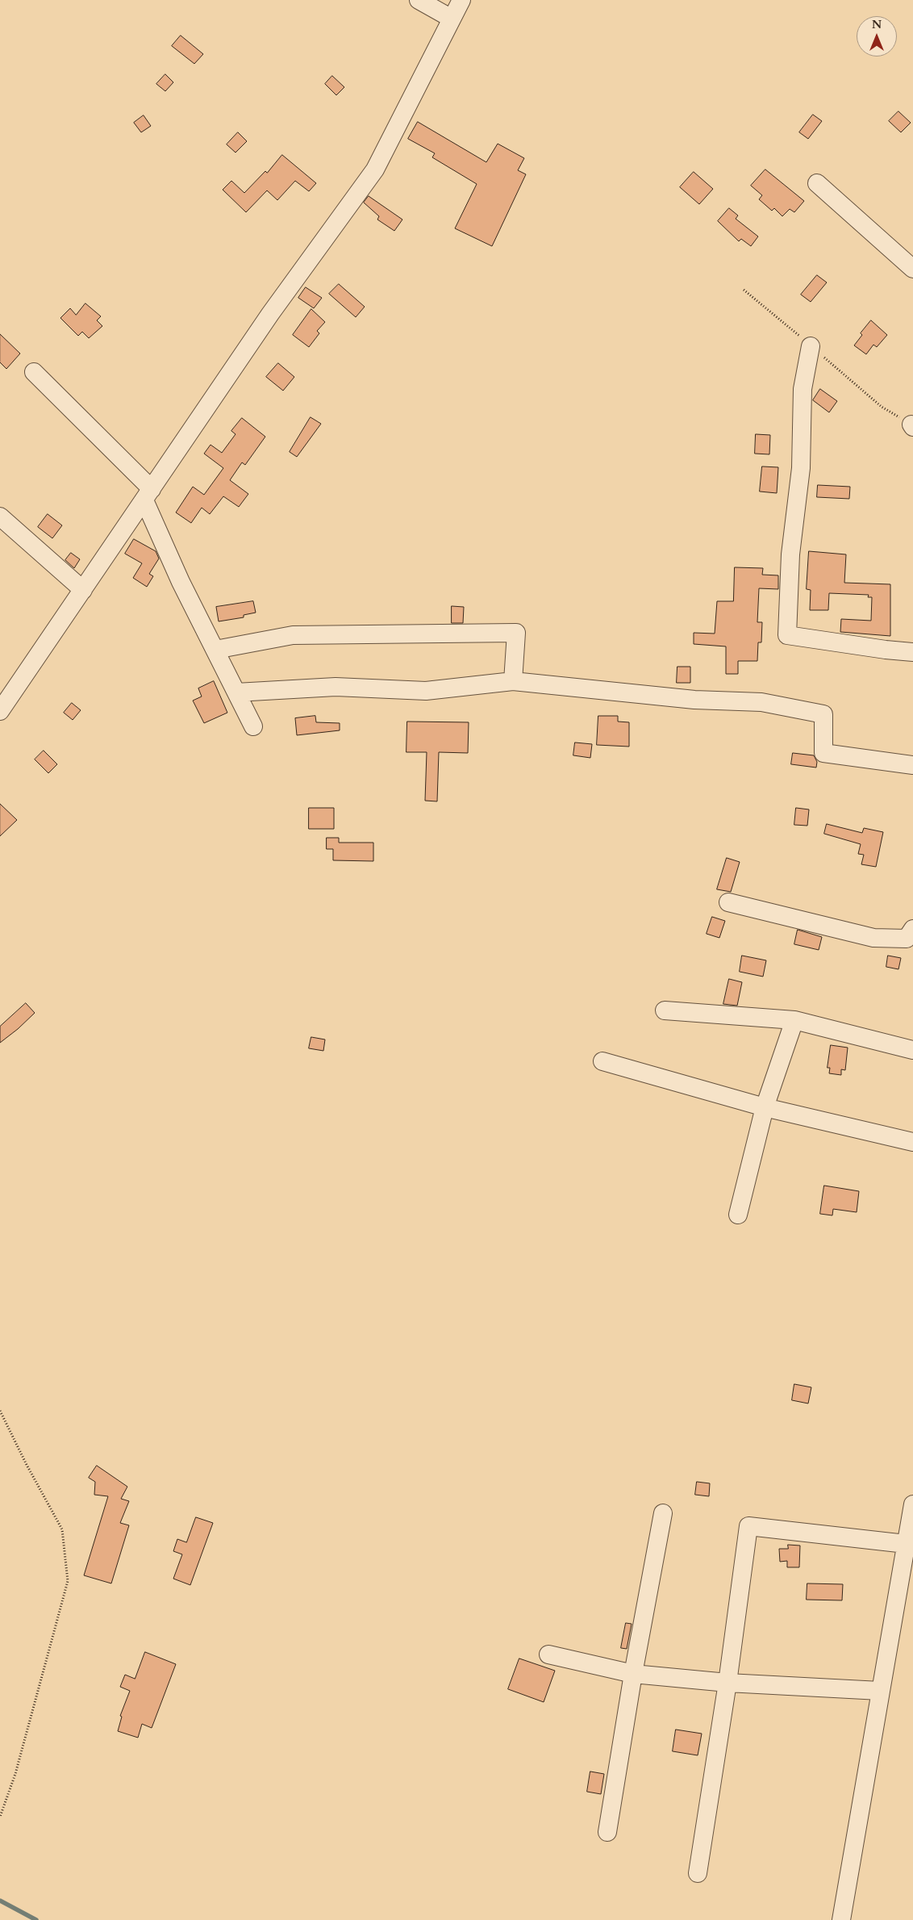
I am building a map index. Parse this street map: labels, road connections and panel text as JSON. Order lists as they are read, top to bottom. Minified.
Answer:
{"north":"top"}
